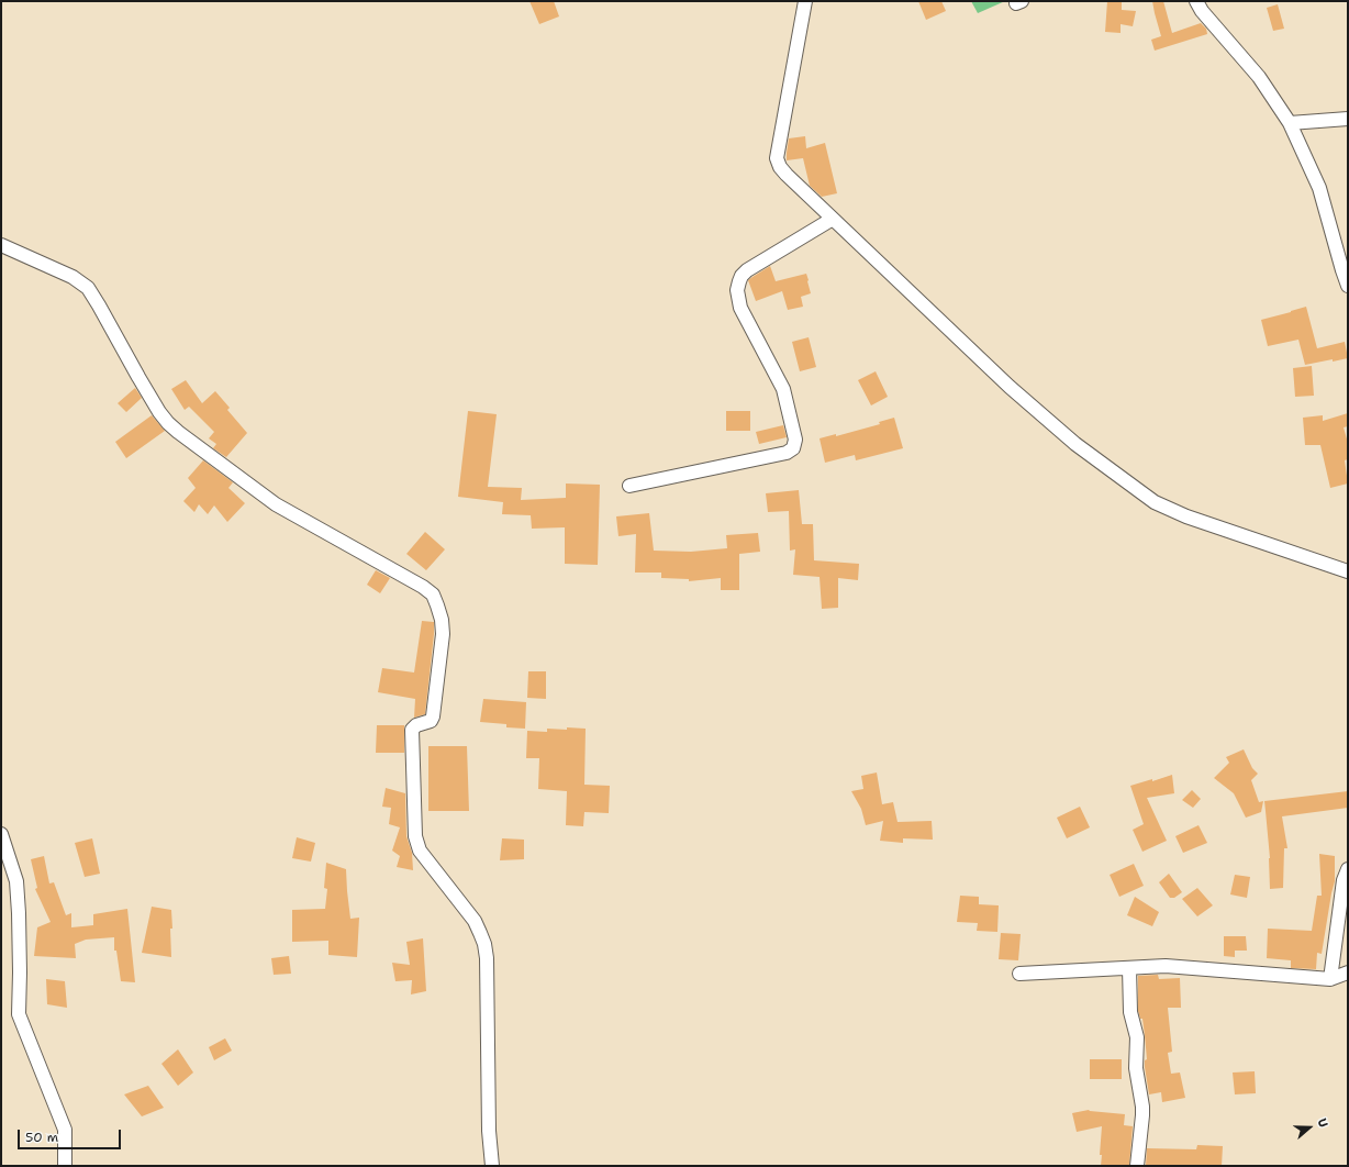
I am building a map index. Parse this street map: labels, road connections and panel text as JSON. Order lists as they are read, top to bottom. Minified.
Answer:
{"scale_bar":"50 m","north":"right"}
